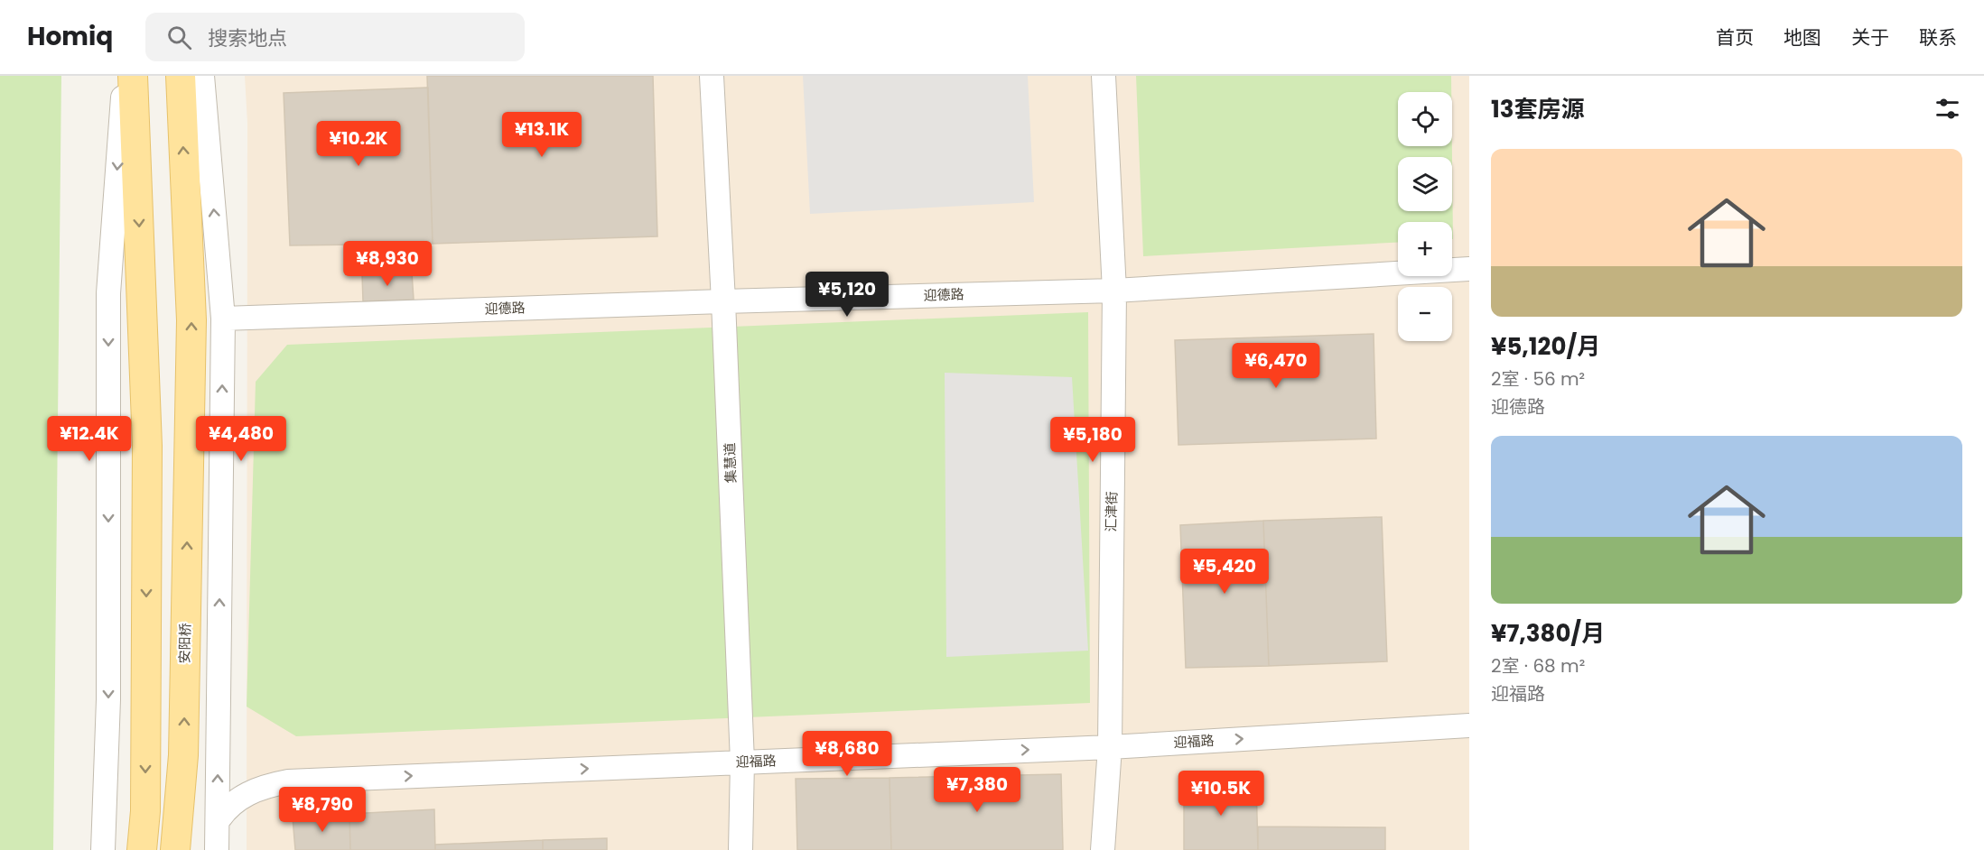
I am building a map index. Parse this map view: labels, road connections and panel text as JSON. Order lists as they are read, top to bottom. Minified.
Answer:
{"streets":{"main road":["安阳桥"],"street":["迎德路","集慧道","汇津街","迎福路"]},"crossings":[["迎德路","集慧道"],["迎德路","汇津街"],["集慧道","迎福路"],["汇津街","迎福路"]],"one_way":["迎福路"],"page":{"header":"Homiq","search":"搜索地点","nav":["首页","地图","关于","联系"],"heading":"13套房源","map_buttons":["+","−"],"price":["¥13.1K","¥10.2K","¥8,930","¥5,120","¥6,470","¥12.4K","¥4,480","¥5,180","¥5,420","¥8,680","¥7,380","¥10.5K","¥8,790"],"list":[{"name":"¥5,120/月","note":"2室 · 56 m² · 迎德路"},{"name":"¥7,380/月","note":"2室 · 68 m² · 迎福路"}]}}
